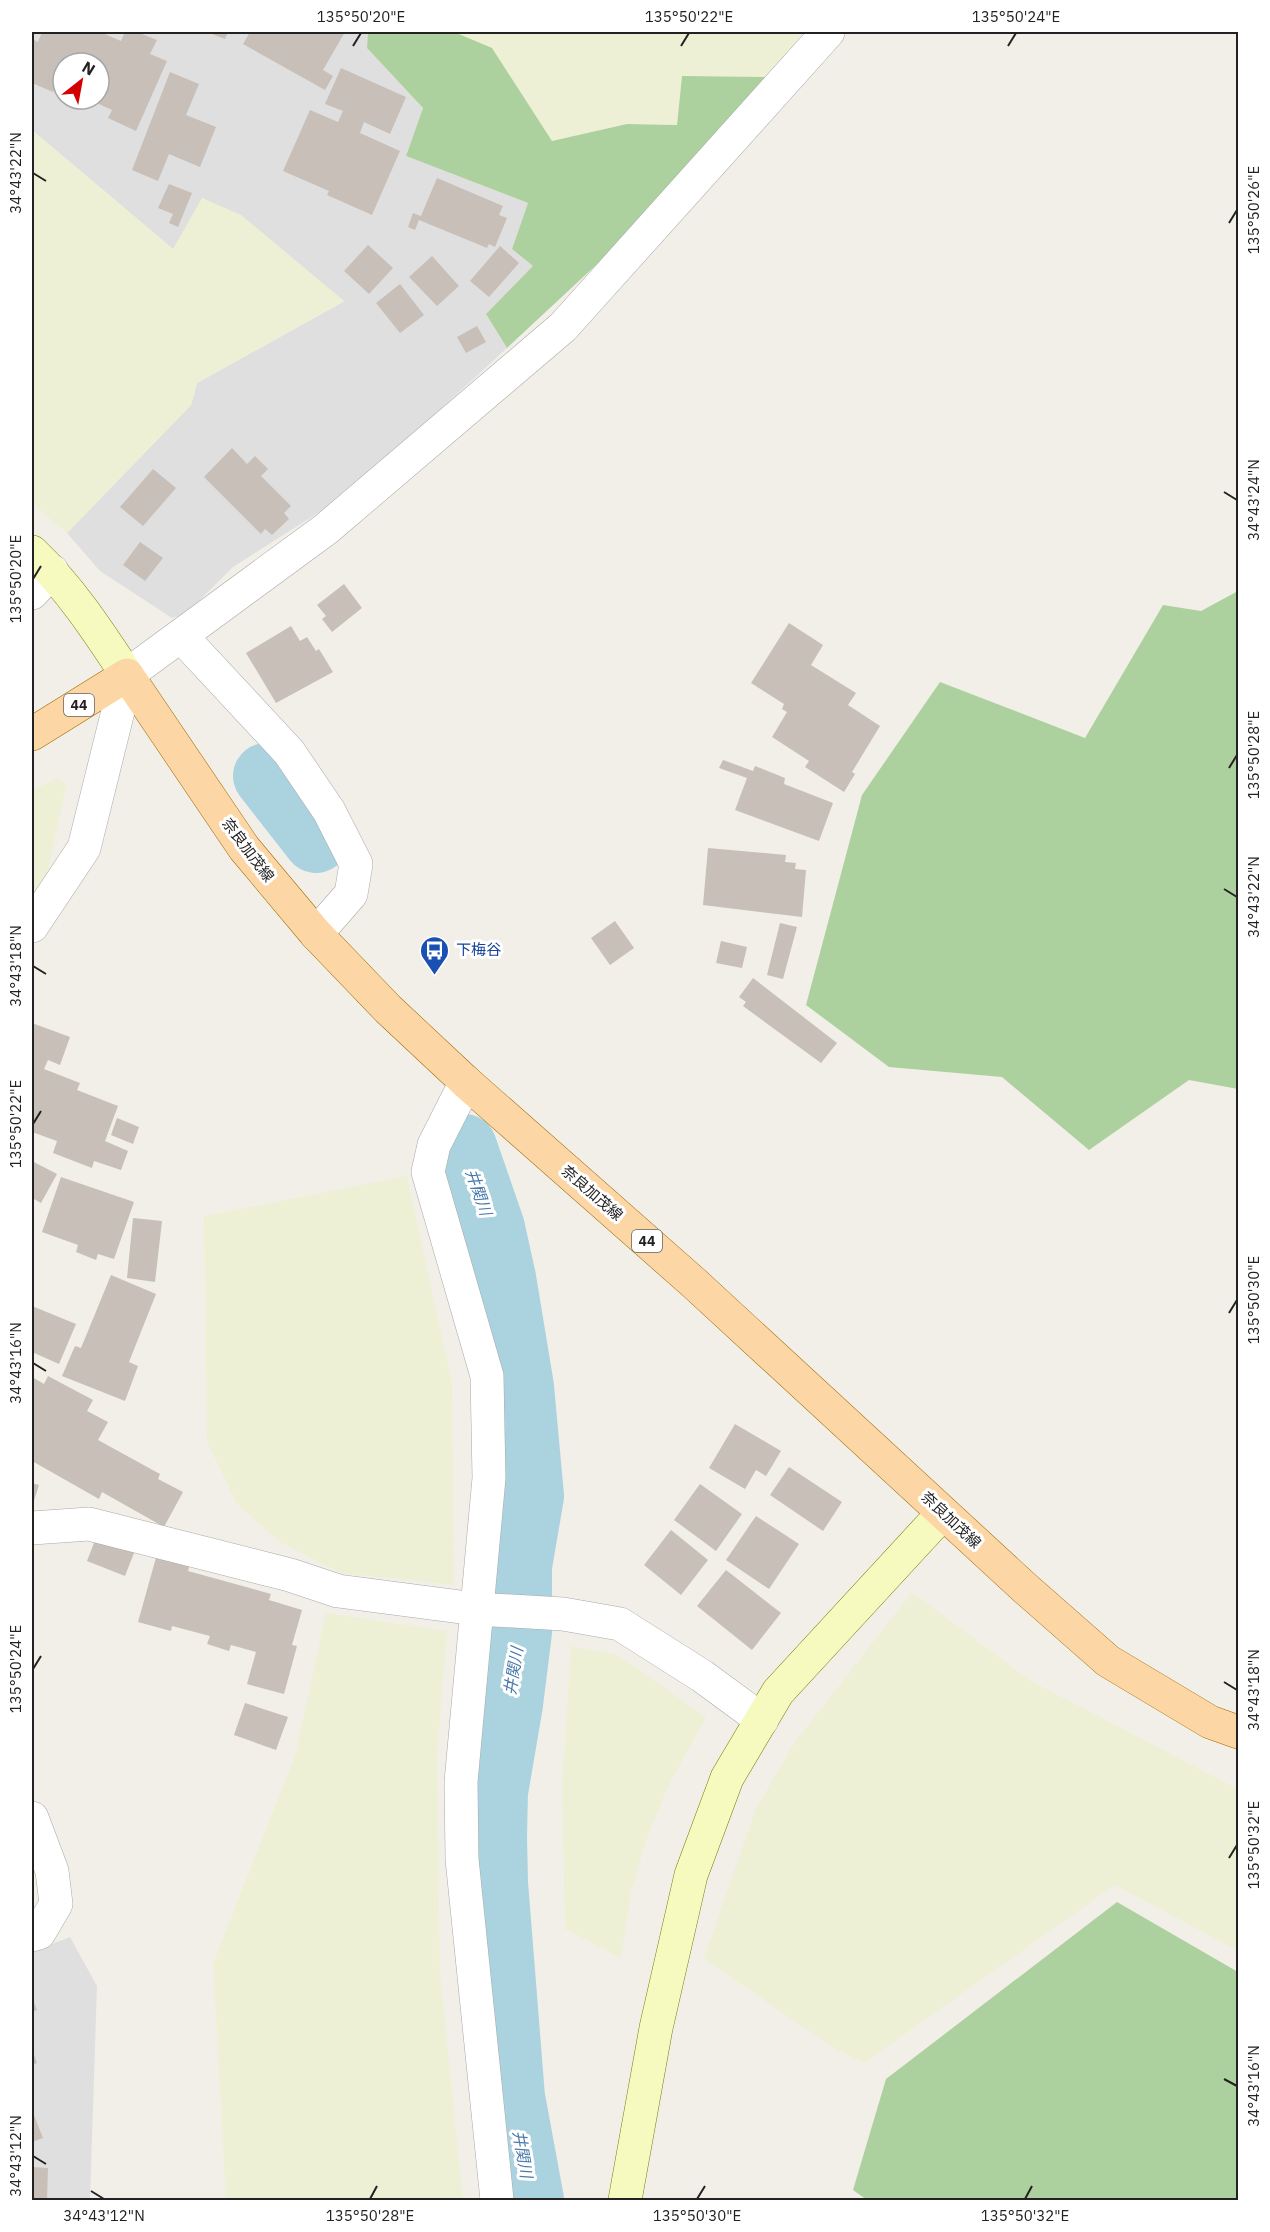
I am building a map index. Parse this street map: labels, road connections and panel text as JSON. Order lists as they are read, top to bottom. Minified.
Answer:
{"streets":{"main road":["44","奈良加茂線"]},"crossings":[["44","奈良加茂線"]],"water":["井関川"],"places":{"bus stop":["下梅谷"]},"north":"top right","coordinates":["135°50'20\"E","135°50'22\"E","135°50'24\"E","34°43'22\"N","135°50'26\"E","34°43'24\"N","135°50'28\"E","34°43'18\"N","135°50'30\"E","34°43'16\"N","135°50'32\"E","34°43'12\"N"]}
